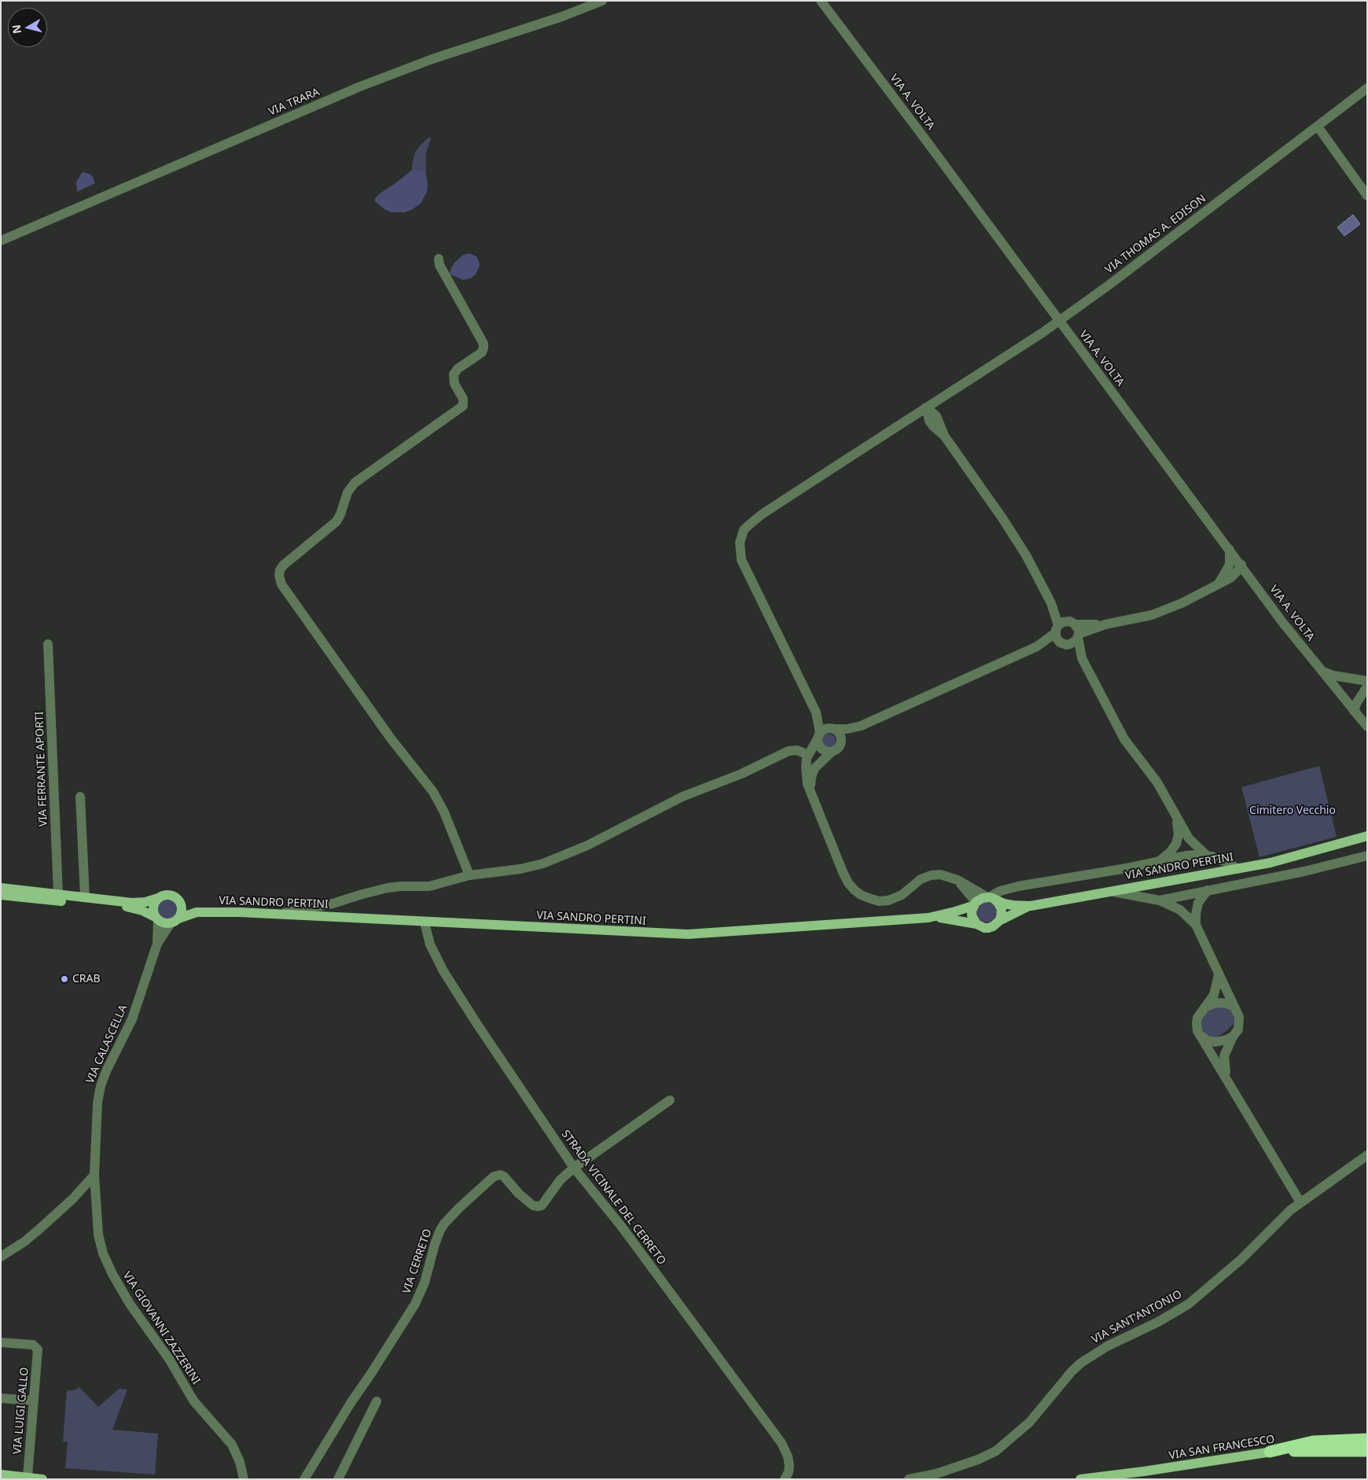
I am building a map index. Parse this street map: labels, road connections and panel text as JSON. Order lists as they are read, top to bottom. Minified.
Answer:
{"streets":{"main road":["VIA SANDRO PERTINI","VIA SAN FRANCESCO"],"street":["VIA TRARA","VIA A. VOLTA","VIA THOMAS A. EDISON","VIA FERRANTE APORTI","VIA CALASCELLA","STRADA VICINALE DEL CERRETO","VIA CERRETO","VIA SANT'ANTONIO","VIA GIOVANNI ZAZZERINI","VIA LUIGI GALLO"]},"crossings":[["VIA A. VOLTA","VIA THOMAS A. EDISON"],["VIA FERRANTE APORTI","VIA SANDRO PERTINI"],["VIA SANDRO PERTINI","VIA CALASCELLA"],["VIA SANDRO PERTINI","STRADA VICINALE DEL CERRETO"],["VIA CALASCELLA","VIA GIOVANNI ZAZZERINI"],["STRADA VICINALE DEL CERRETO","VIA CERRETO"]],"parks":["Cimitero Vecchio"],"places":["CRAB"],"north":"left"}
